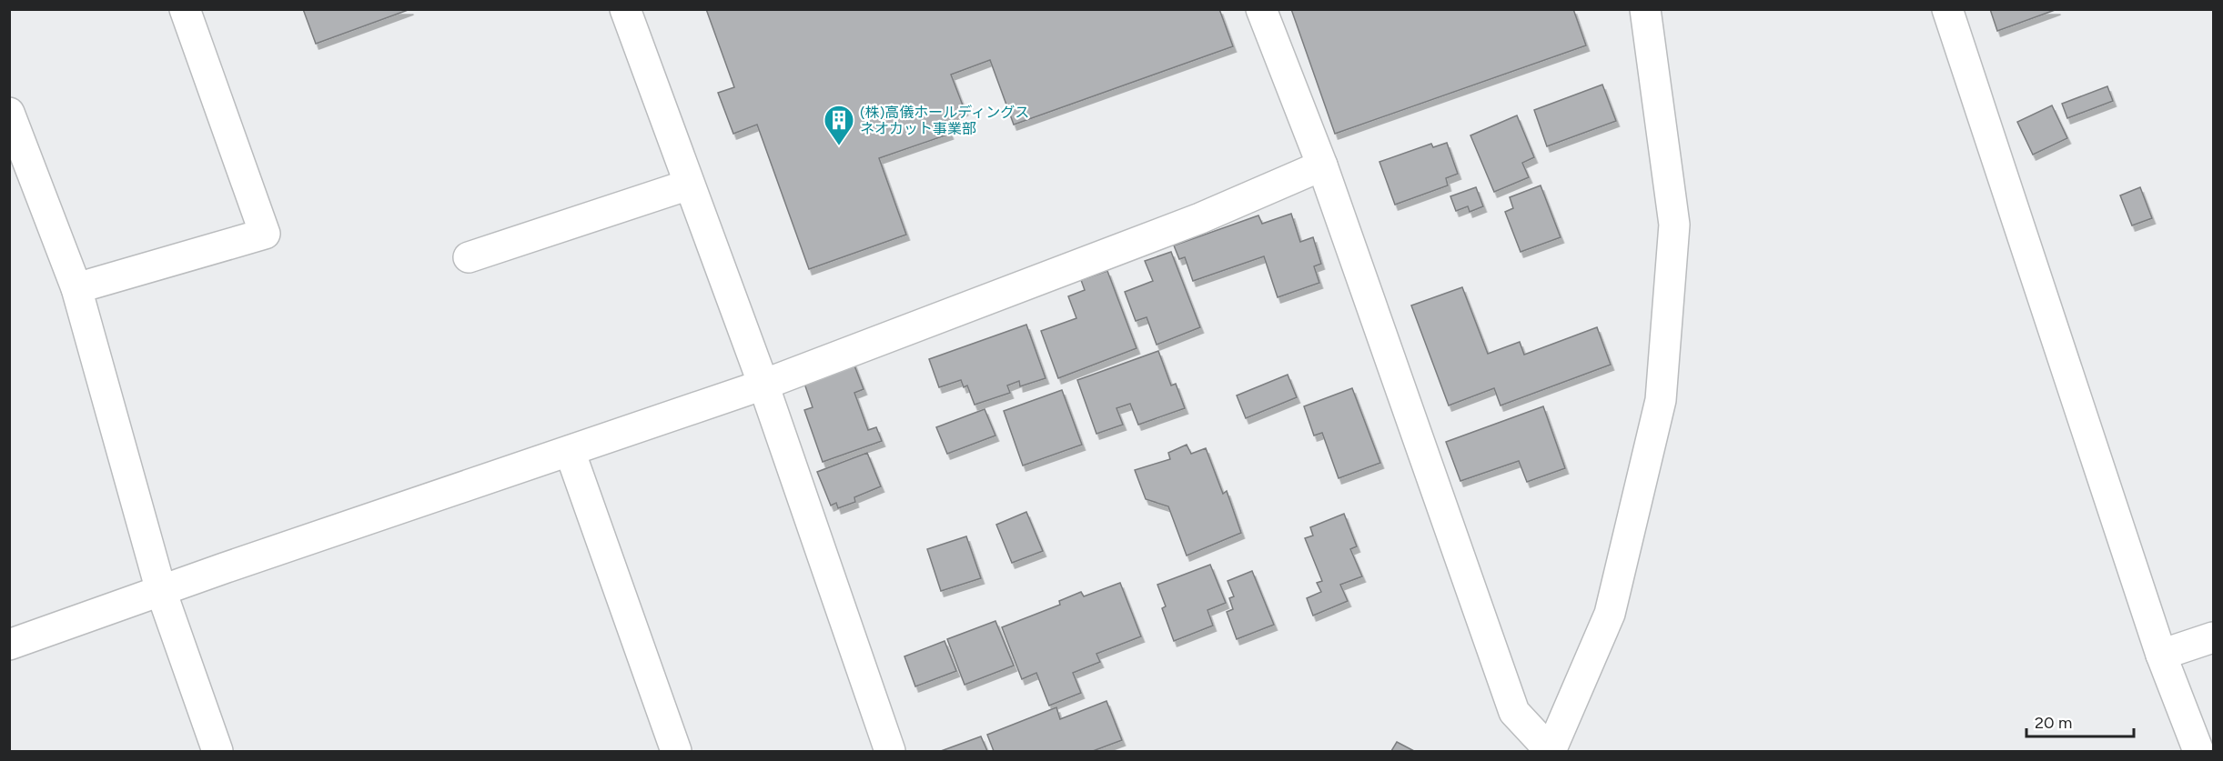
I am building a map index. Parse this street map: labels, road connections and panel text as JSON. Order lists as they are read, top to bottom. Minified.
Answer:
{"places":{"building":["(株)高儀ホールディングス ネオカット事業部"]},"scale_bar":"20 m"}
